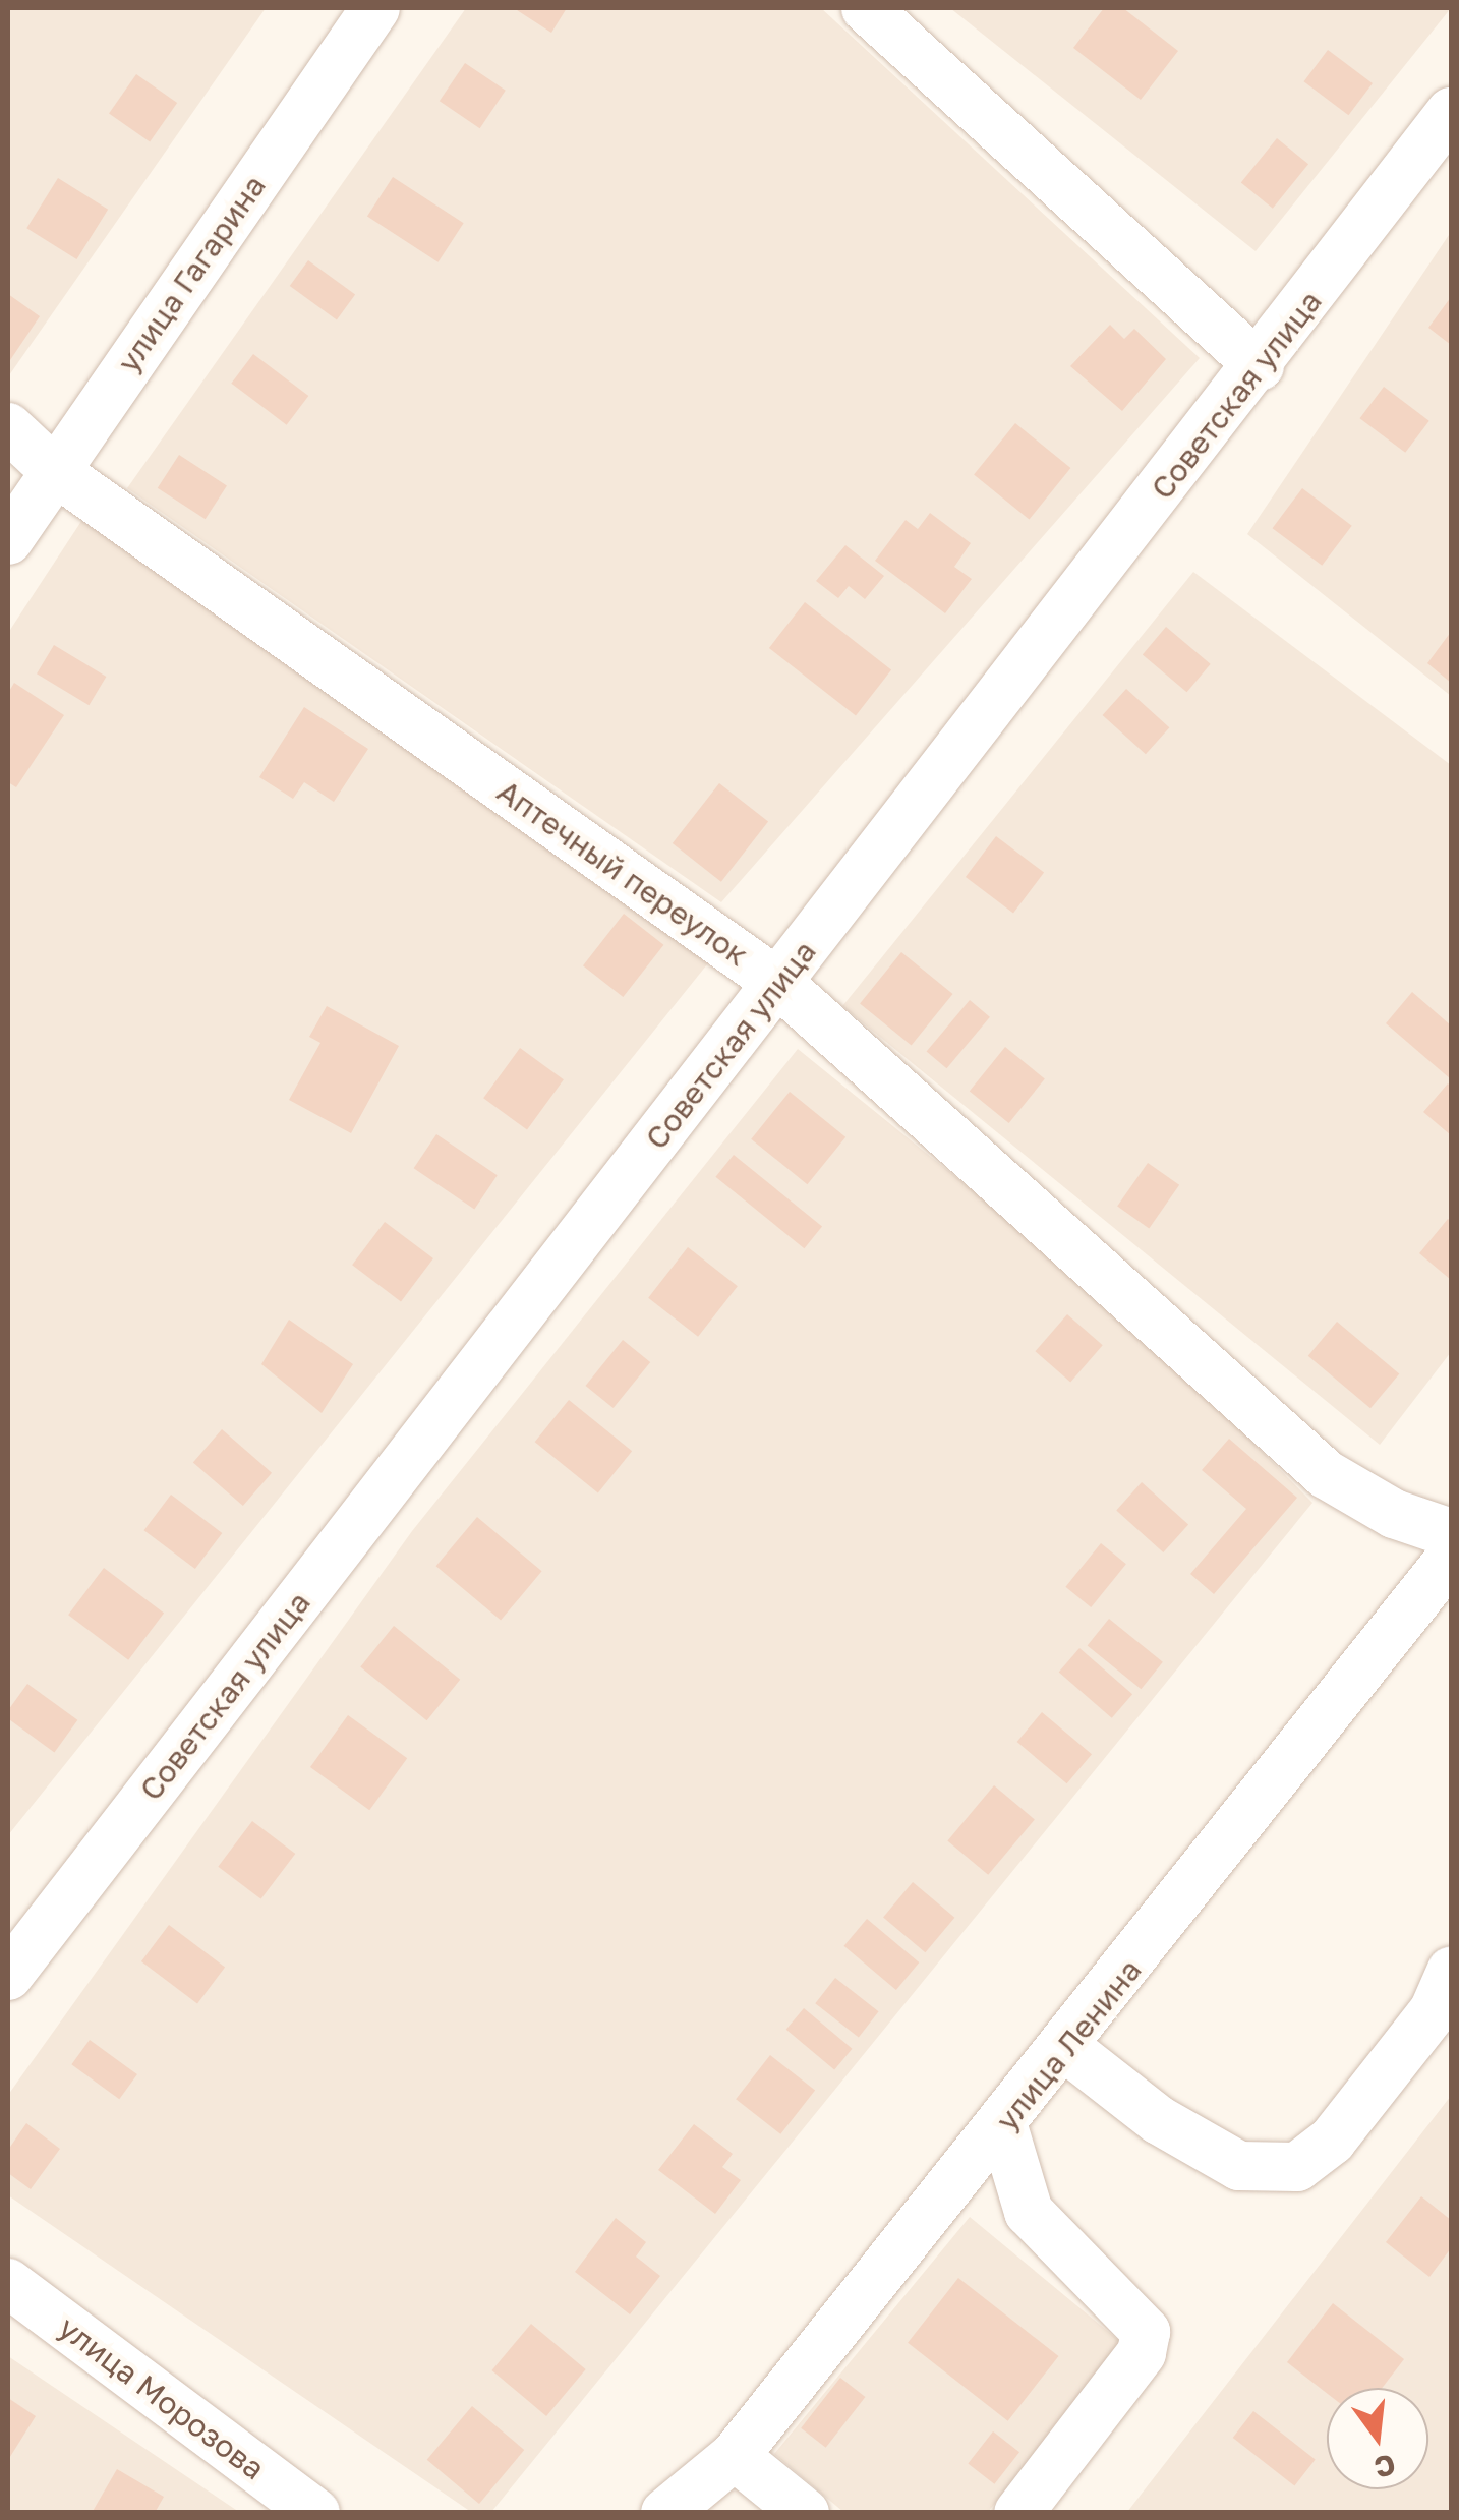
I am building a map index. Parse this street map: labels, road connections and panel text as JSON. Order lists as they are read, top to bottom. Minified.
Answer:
{"streets":{"street":["улица Гагарина","Советская улица","Аптечный переулок","улица Ленина","улица Морозова"]},"crossings":[["улица Гагарина","Аптечный переулок"],["Советская улица","Аптечный переулок"]],"north":"bottom"}
